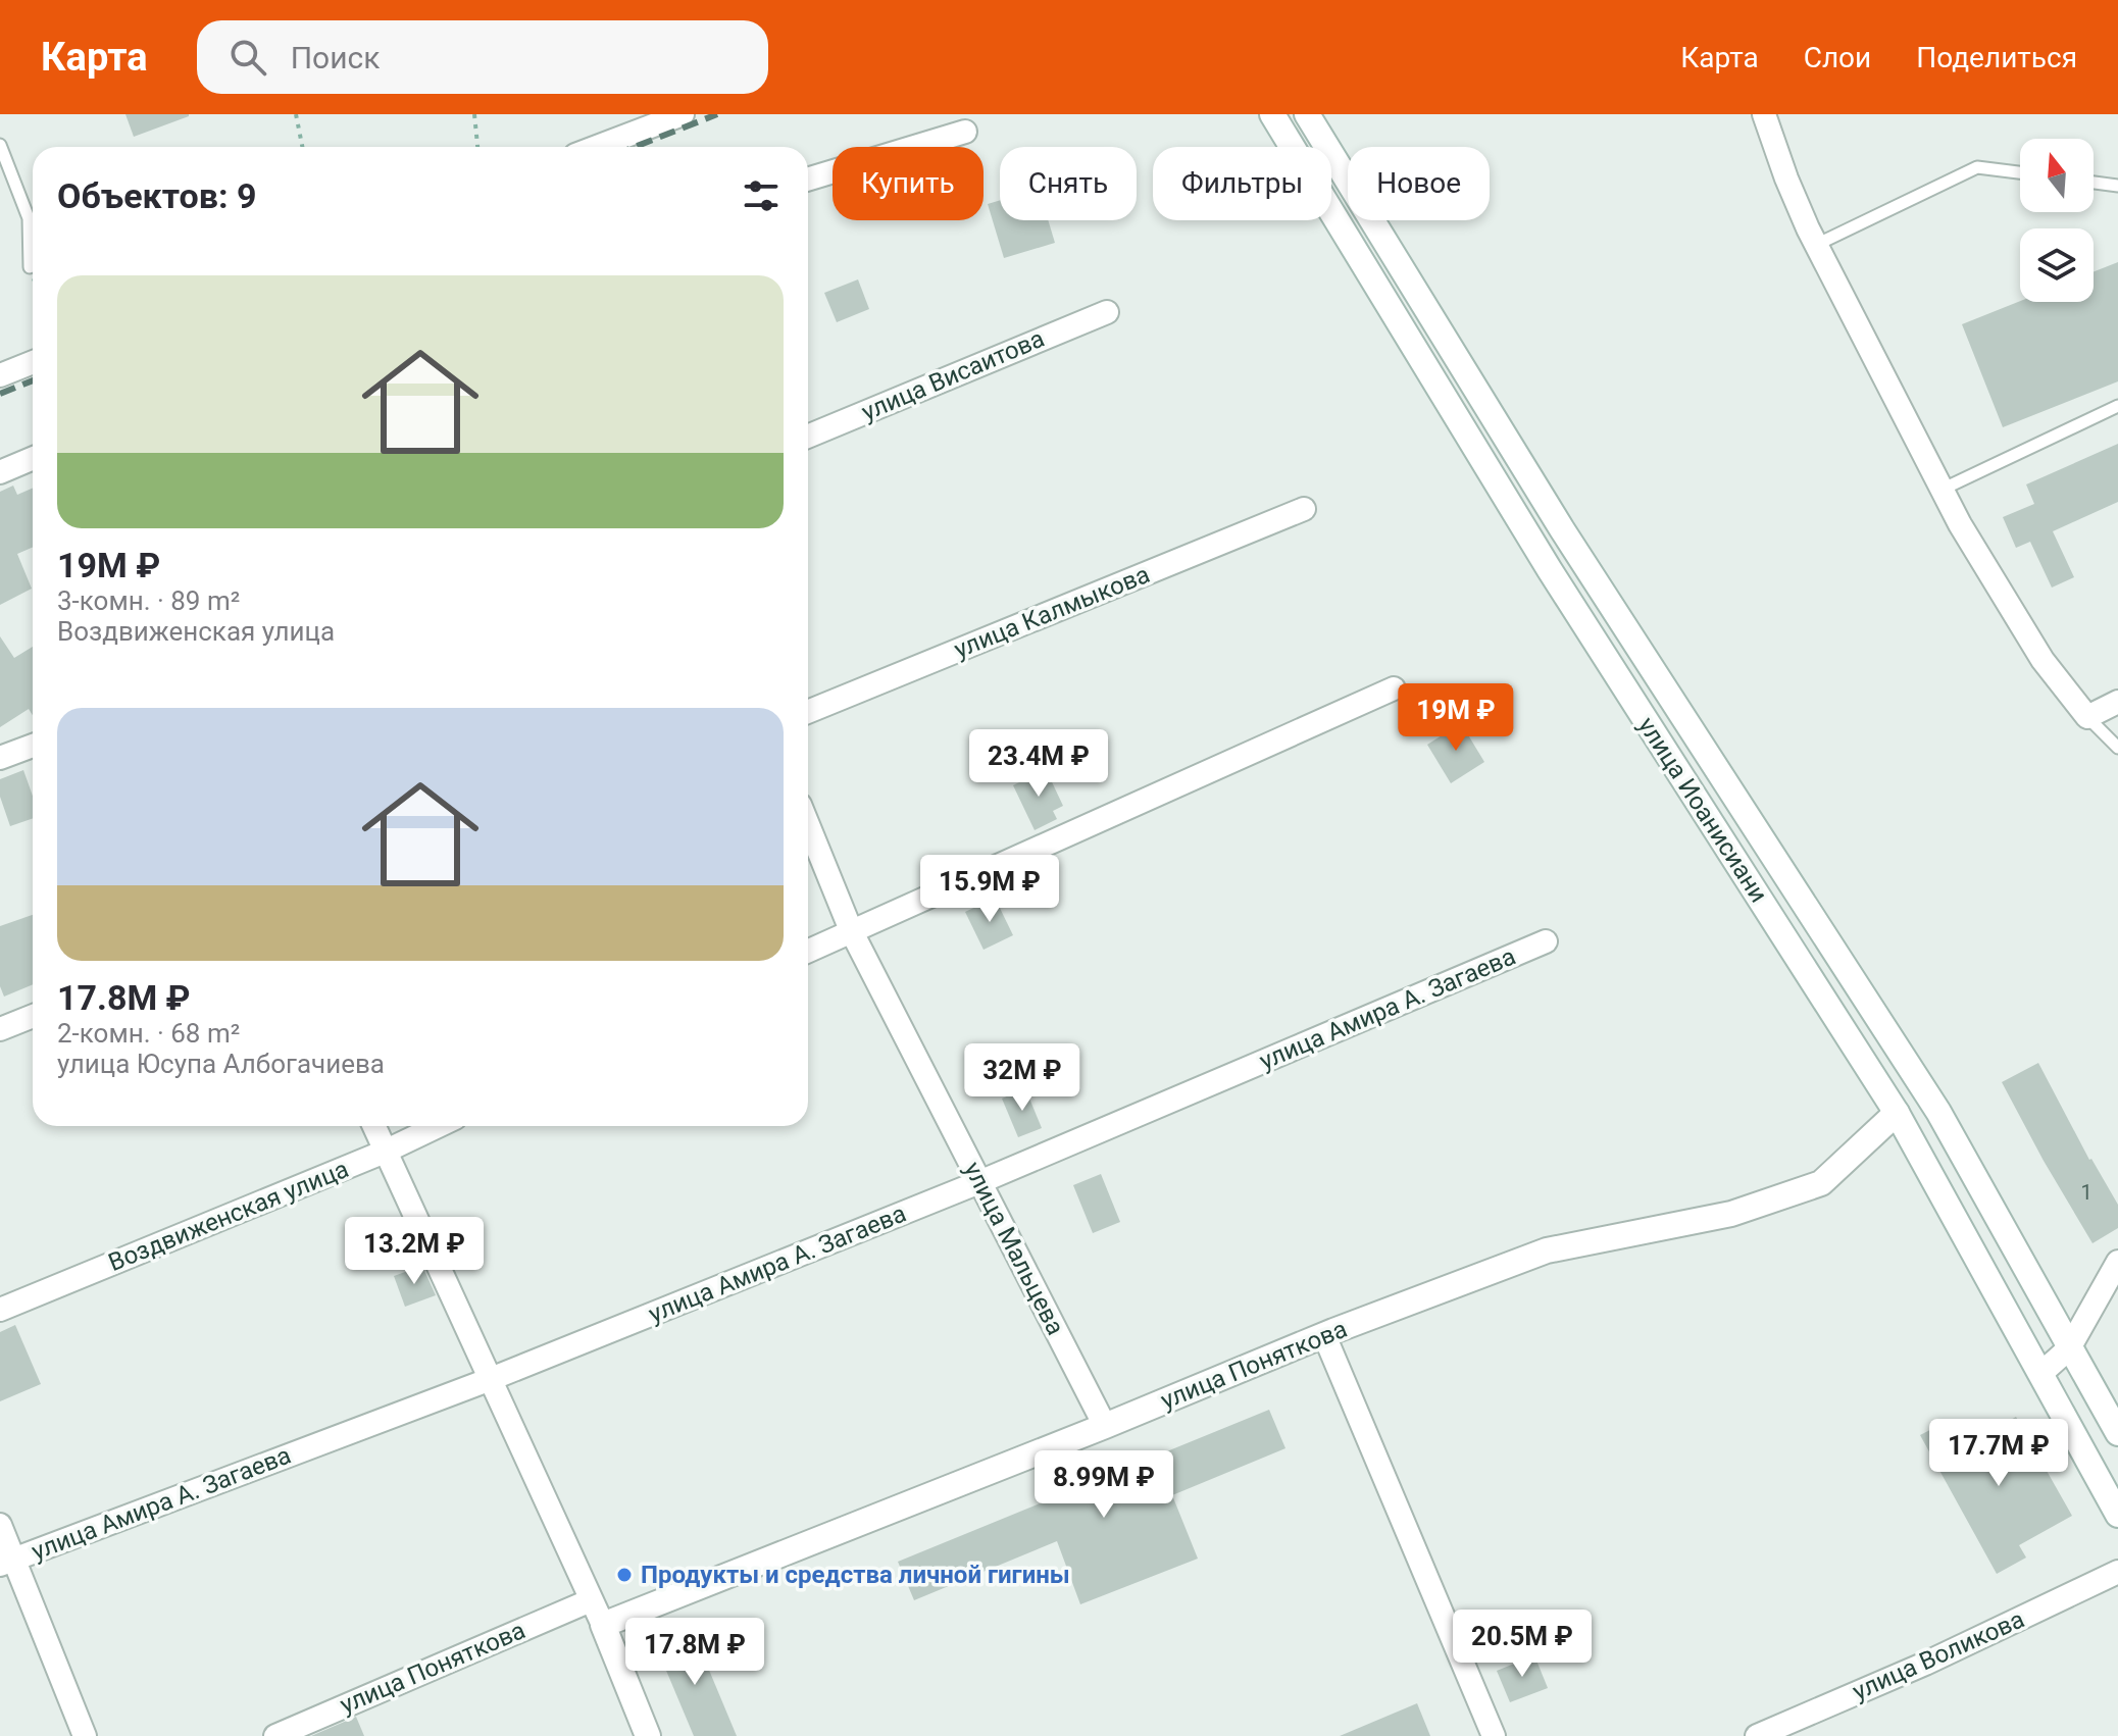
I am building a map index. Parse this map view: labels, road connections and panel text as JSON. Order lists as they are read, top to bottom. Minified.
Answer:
{"streets":{"main road":["улица Иоанисиани","улица Поняткова"],"street":["улица Висаитова","улица Калмыкова","улица Амира А. Загаева","Воздвиженская улица","улица Мальцева","улица Воликова"]},"crossings":[["улица Иоанисиани","улица Поняткова"],["улица Амира А. Загаева","улица Мальцева"],["улица Мальцева","улица Поняткова"]],"places":["Продукты и средства личной гигины"],"house_numbers":["1"],"north":"top","page":{"header":"Карта","search":"Поиск","nav":["Карта","Слои","Поделиться"],"chip":["Купить","Снять","Фильтры","Новое"],"heading":"Объектов: 9","list":[{"name":"19M ₽","note":"3-комн. · 89 m² · Воздвиженская улица"},{"name":"17.8M ₽","note":"2-комн. · 68 m² · улица Юсупа Албогачиева"}],"price":["19M ₽","23.4M ₽","15.9M ₽","32M ₽","13.2M ₽","17.7M ₽","8.99M ₽","20.5M ₽","17.8M ₽"]}}
